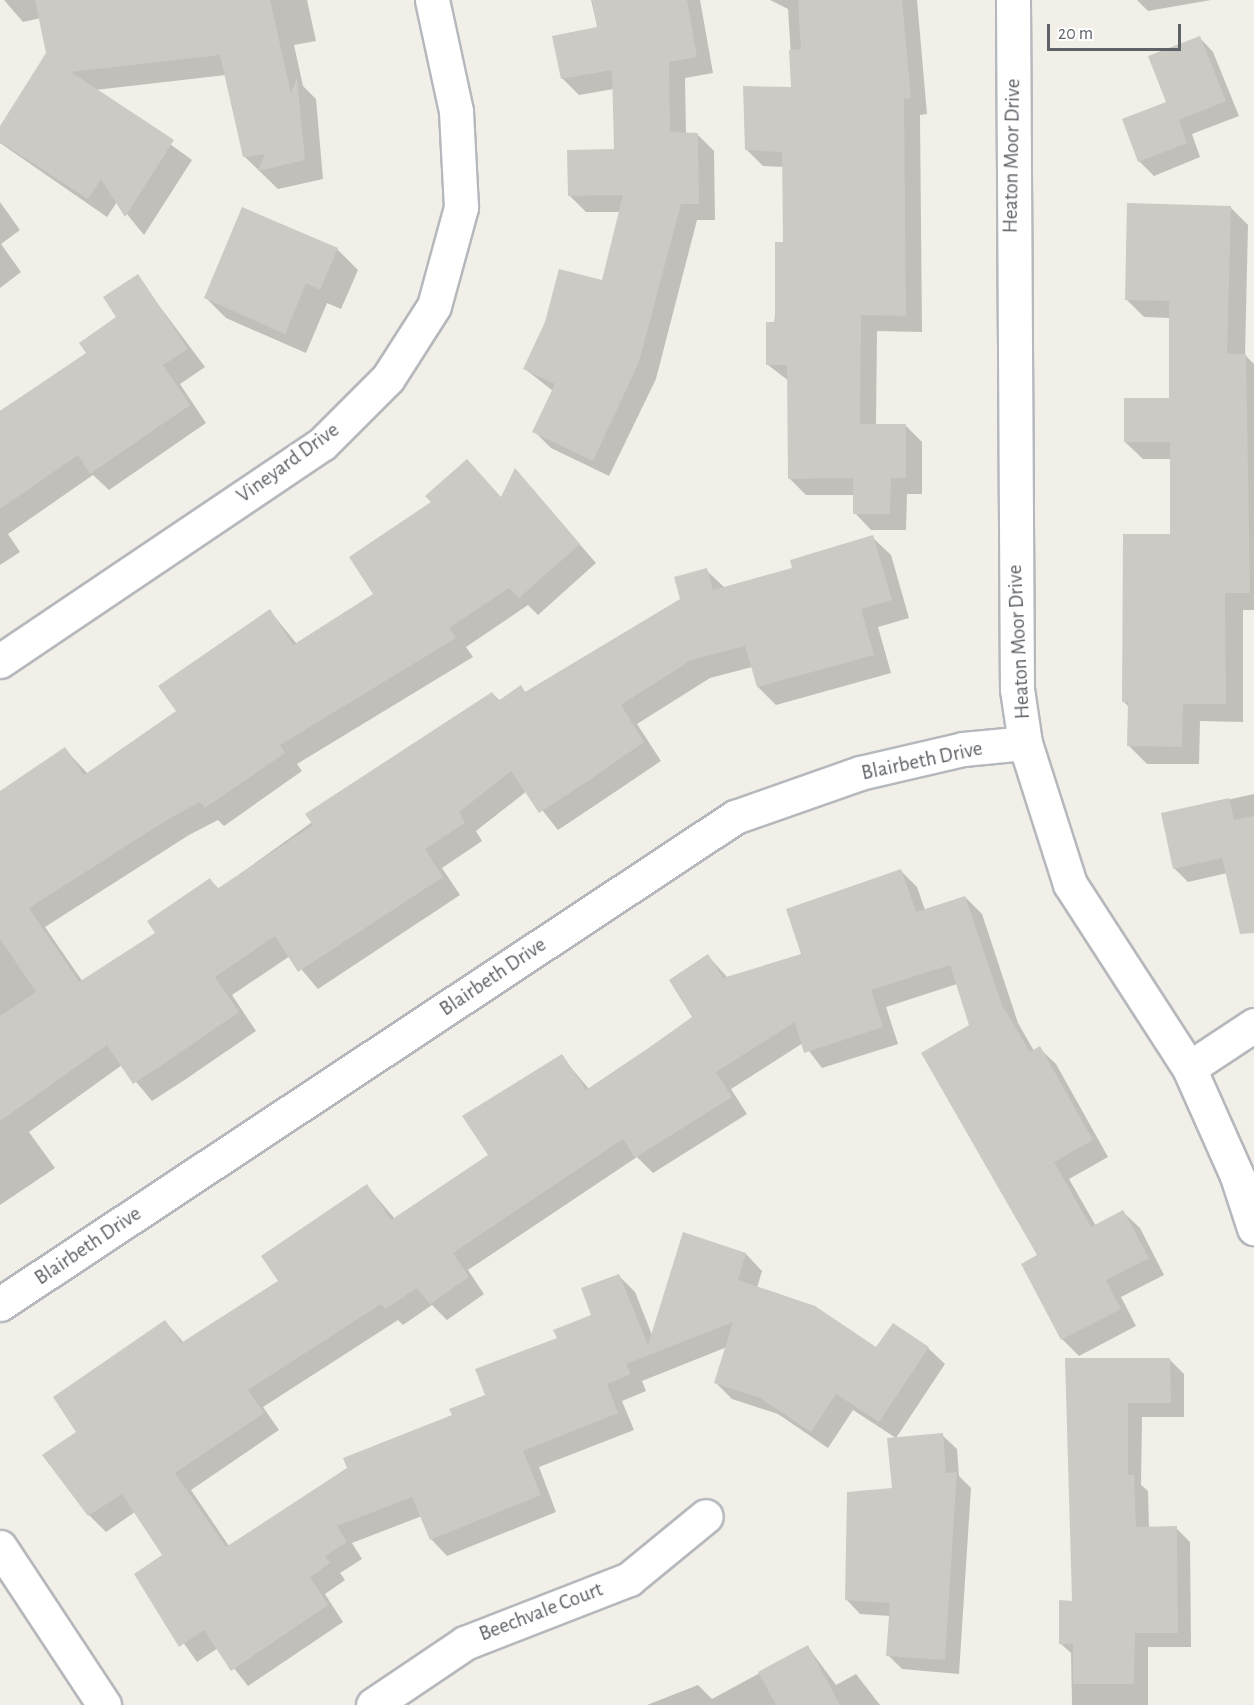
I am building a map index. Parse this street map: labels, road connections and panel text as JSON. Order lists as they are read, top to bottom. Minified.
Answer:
{"streets":{"street":["Heaton Moor Drive","Vineyard Drive","Blairbeth Drive","Beechvale Court"]},"crossings":[["Heaton Moor Drive","Blairbeth Drive"]],"scale_bar":"20 m"}
